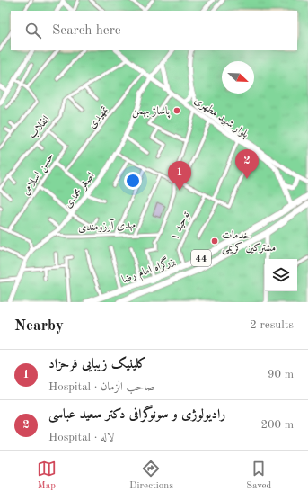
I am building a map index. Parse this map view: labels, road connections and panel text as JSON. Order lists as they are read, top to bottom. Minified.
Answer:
{"streets":{"highway":["44","بزرگراه امام رضا"],"main road":["بلوار شهید مطهری","اصغر محمدی"],"street":["تمهیدی","انقلاب","حسن اسلامی","مهدی آرزومندی","توحید ۱"]},"crossings":[["تمهیدی","بلوار شهید مطهری"],["بلوار شهید مطهری","انقلاب"],["بلوار شهید مطهری","اصغر محمدی"],["بلوار شهید مطهری","بزرگراه امام رضا"],["انقلاب","حسن اسلامی"],["اصغر محمدی","مهدی آرزومندی"],["توحید ۱","بزرگراه امام رضا"]],"places":["پاساژ بهمن","خدمات مشترکین کریمی"],"north":"bottom right","page":{"search":"Search here","pins":["2","1"],"heading":["Nearby","2 results"],"list":[{"mark":"1","name":"کلینیک زیبایی فرحزاد","note":"Hospital · صاحب الزمان","value":"90 m"},{"mark":"2","name":"رادیولوژی و سونوگرافی دکتر سعید عباسی","note":"Hospital · لاله","value":"200 m"}],"nav":["Map","Directions","Saved"]}}
